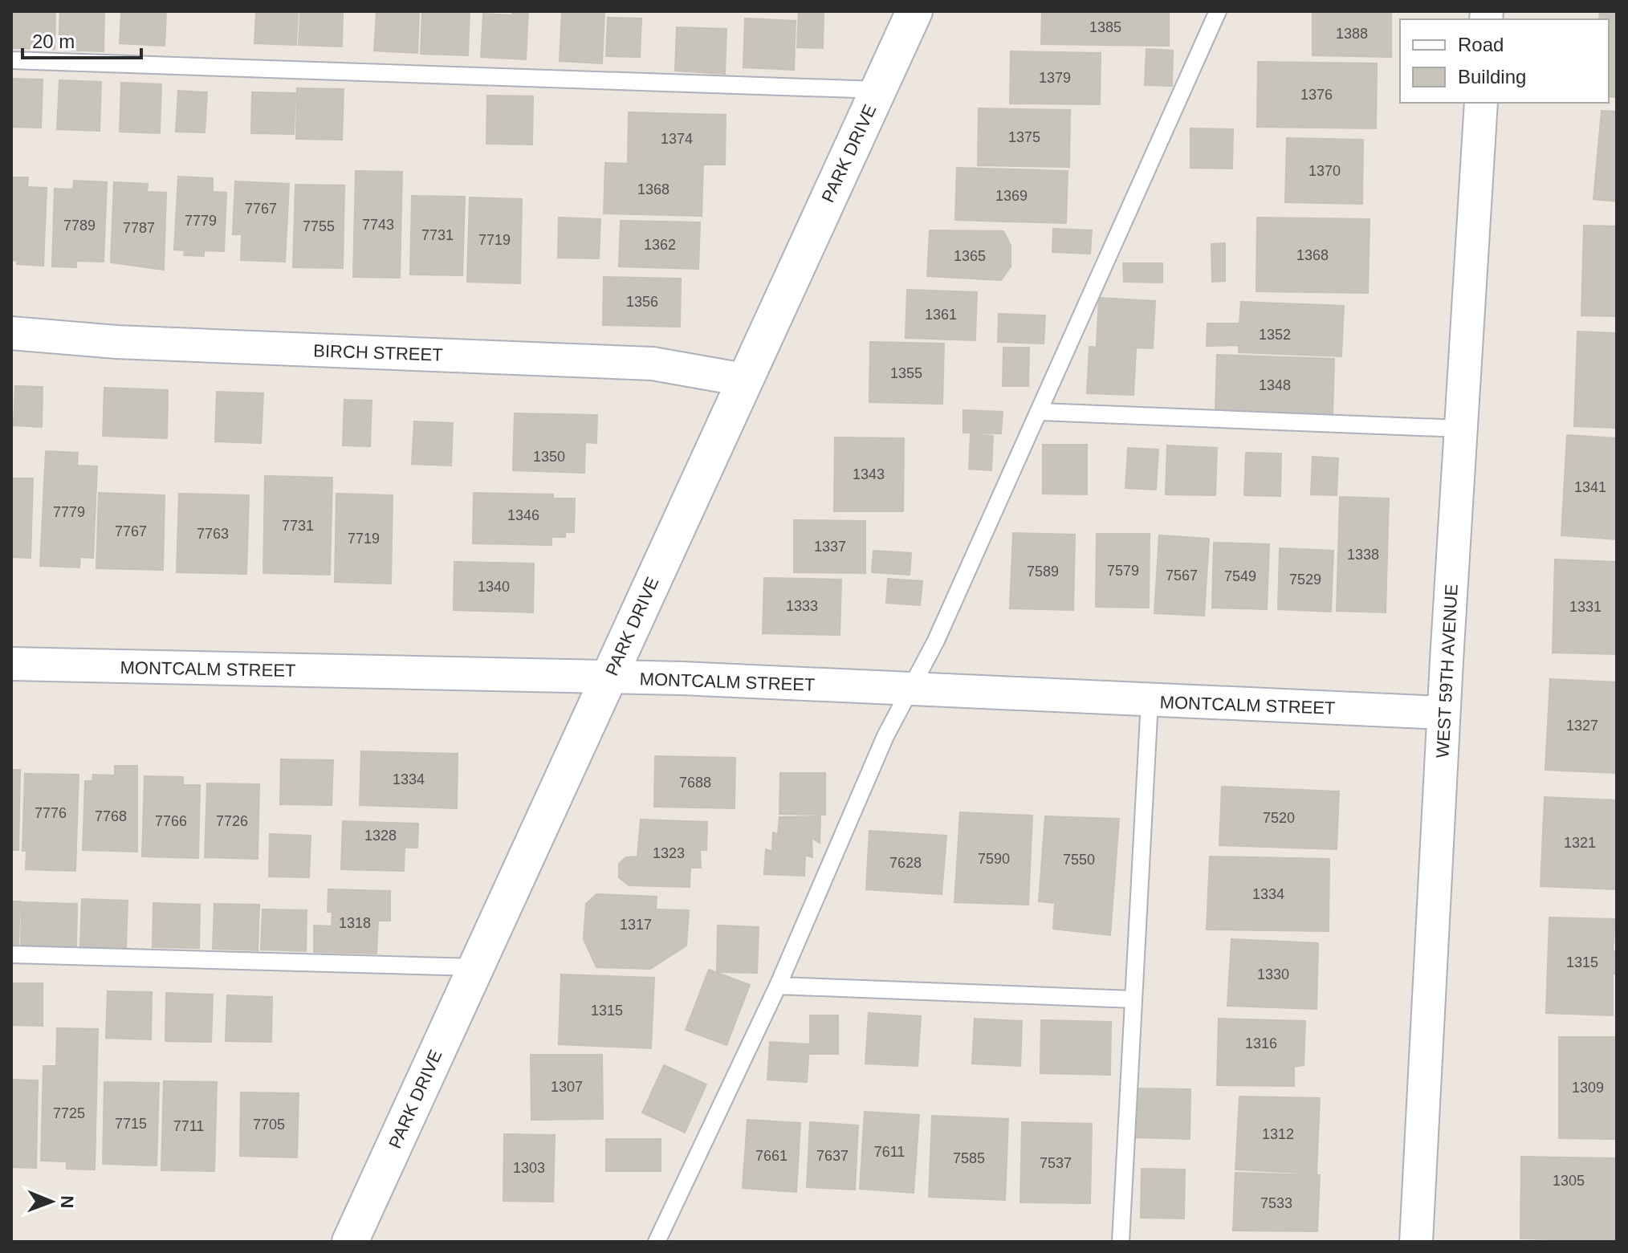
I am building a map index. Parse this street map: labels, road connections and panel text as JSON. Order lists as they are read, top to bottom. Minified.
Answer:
{"streets":{"street":["PARK DRIVE","BIRCH STREET","MONTCALM STREET","WEST 59TH AVENUE"]},"crossings":[["PARK DRIVE","BIRCH STREET"],["PARK DRIVE","MONTCALM STREET"],["MONTCALM STREET","WEST 59TH AVENUE"]],"house_numbers":["1385","1388","1379","1376","1375","1374","1370","1368","1369","7767","7779","7743","7789","7755","7787","7731","7719","1362","1368","1365","1356","1361","1352","1355","1348","1350","1343","1341","7779","1346","7731","7767","7763","7719","1337","1338","7579","7589","7567","7549","7529","1340","1333","1331","1327","1334","7688","7776","7768","7520","7766","7726","1328","1321","1323","7590","7550","7628","1334","1318","1317","1315","1330","1315","1316","1307","1309","7725","7715","7705","7711","1312","7611","7661","7637","7585","7537","1303","1305","7533"],"legend":["Road","Building"],"scale_bar":"20 m","north":"right"}
